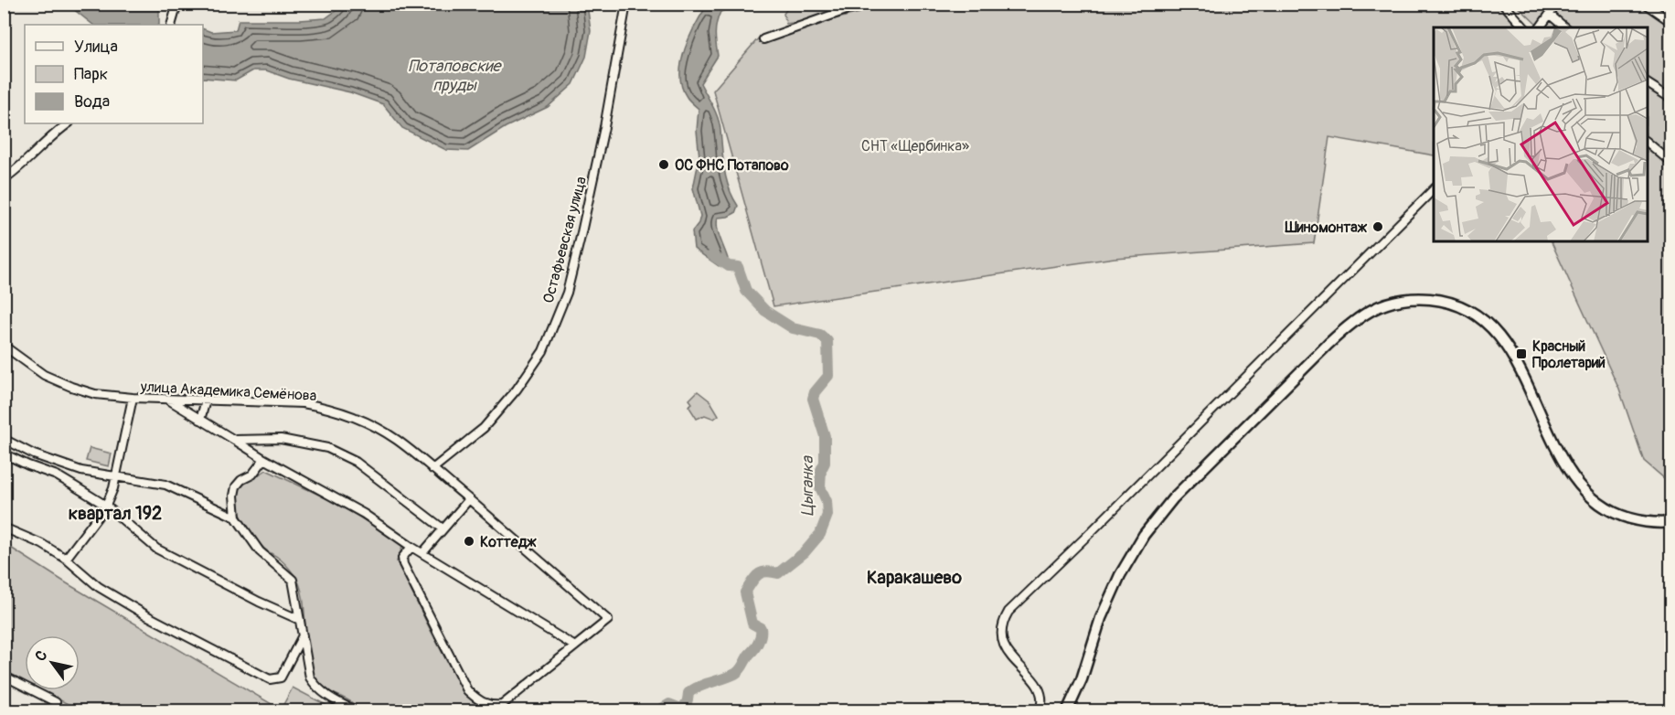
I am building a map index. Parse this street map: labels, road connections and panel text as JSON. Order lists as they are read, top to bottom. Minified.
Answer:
{"streets":{"street":["Остафьевская улица","улица Академика Семёнова"]},"crossings":[["Остафьевская улица","улица Академика Семёнова"]],"districts":["квартал 192","Каракашево"],"water":["Потаповские пруды","Цыганка"],"parks":["СНТ «Щербинка»"],"places":{"other":["ОС ФНС Потапово","Шиномонтаж","Коттедж"],"transit":["Красный Пролетарий"]},"legend":["Улица","Парк","Вода"],"north":"top left"}
